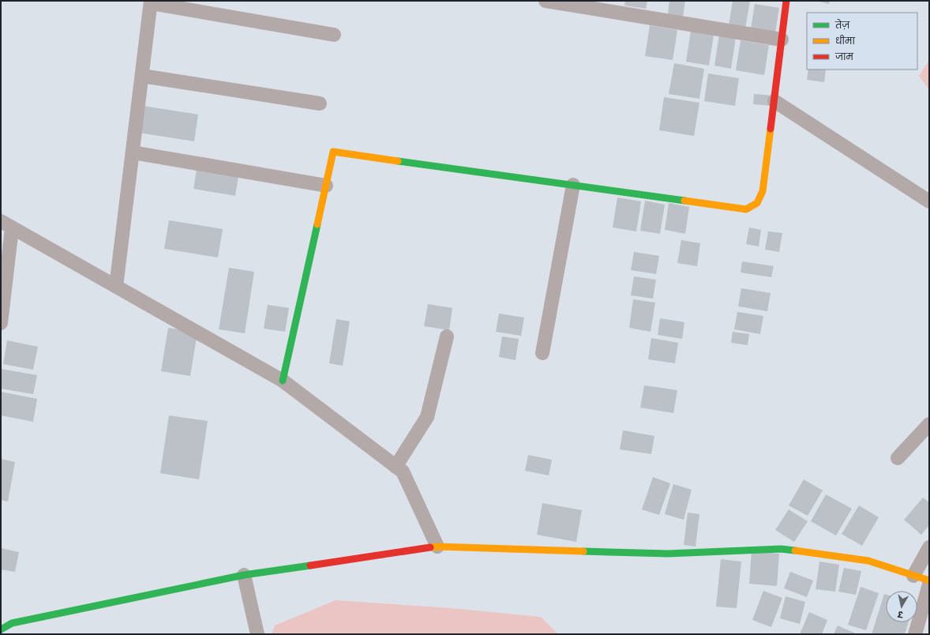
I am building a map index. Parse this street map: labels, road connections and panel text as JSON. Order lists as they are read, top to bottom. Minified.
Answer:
{"legend":["तेज़","धीमा","जाम"],"north":"bottom"}
